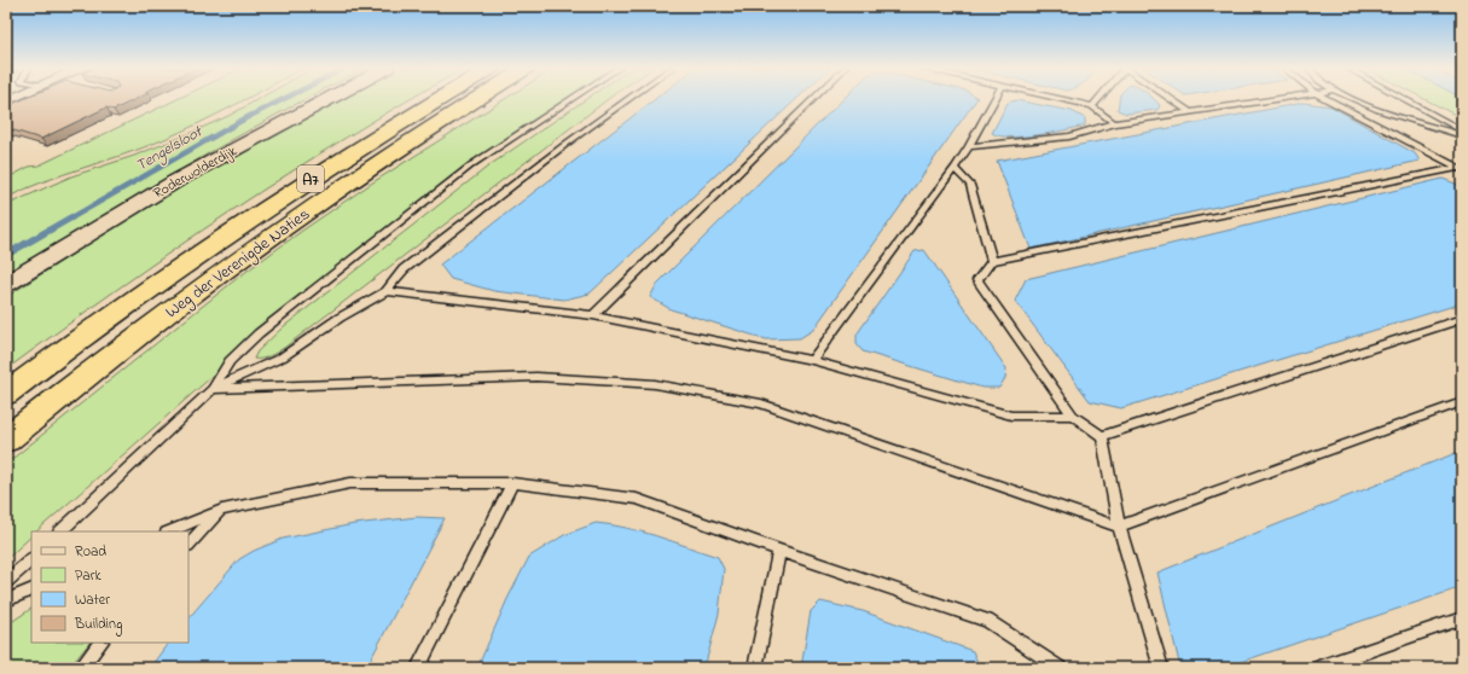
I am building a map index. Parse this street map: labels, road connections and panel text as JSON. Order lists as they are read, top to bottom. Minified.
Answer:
{"streets":{"highway":["A7","Weg der Verenigde Naties"],"street":["Roderwolderdijk"]},"water":["Tengelsloot"],"legend":["Road","Park","Water","Building"]}
